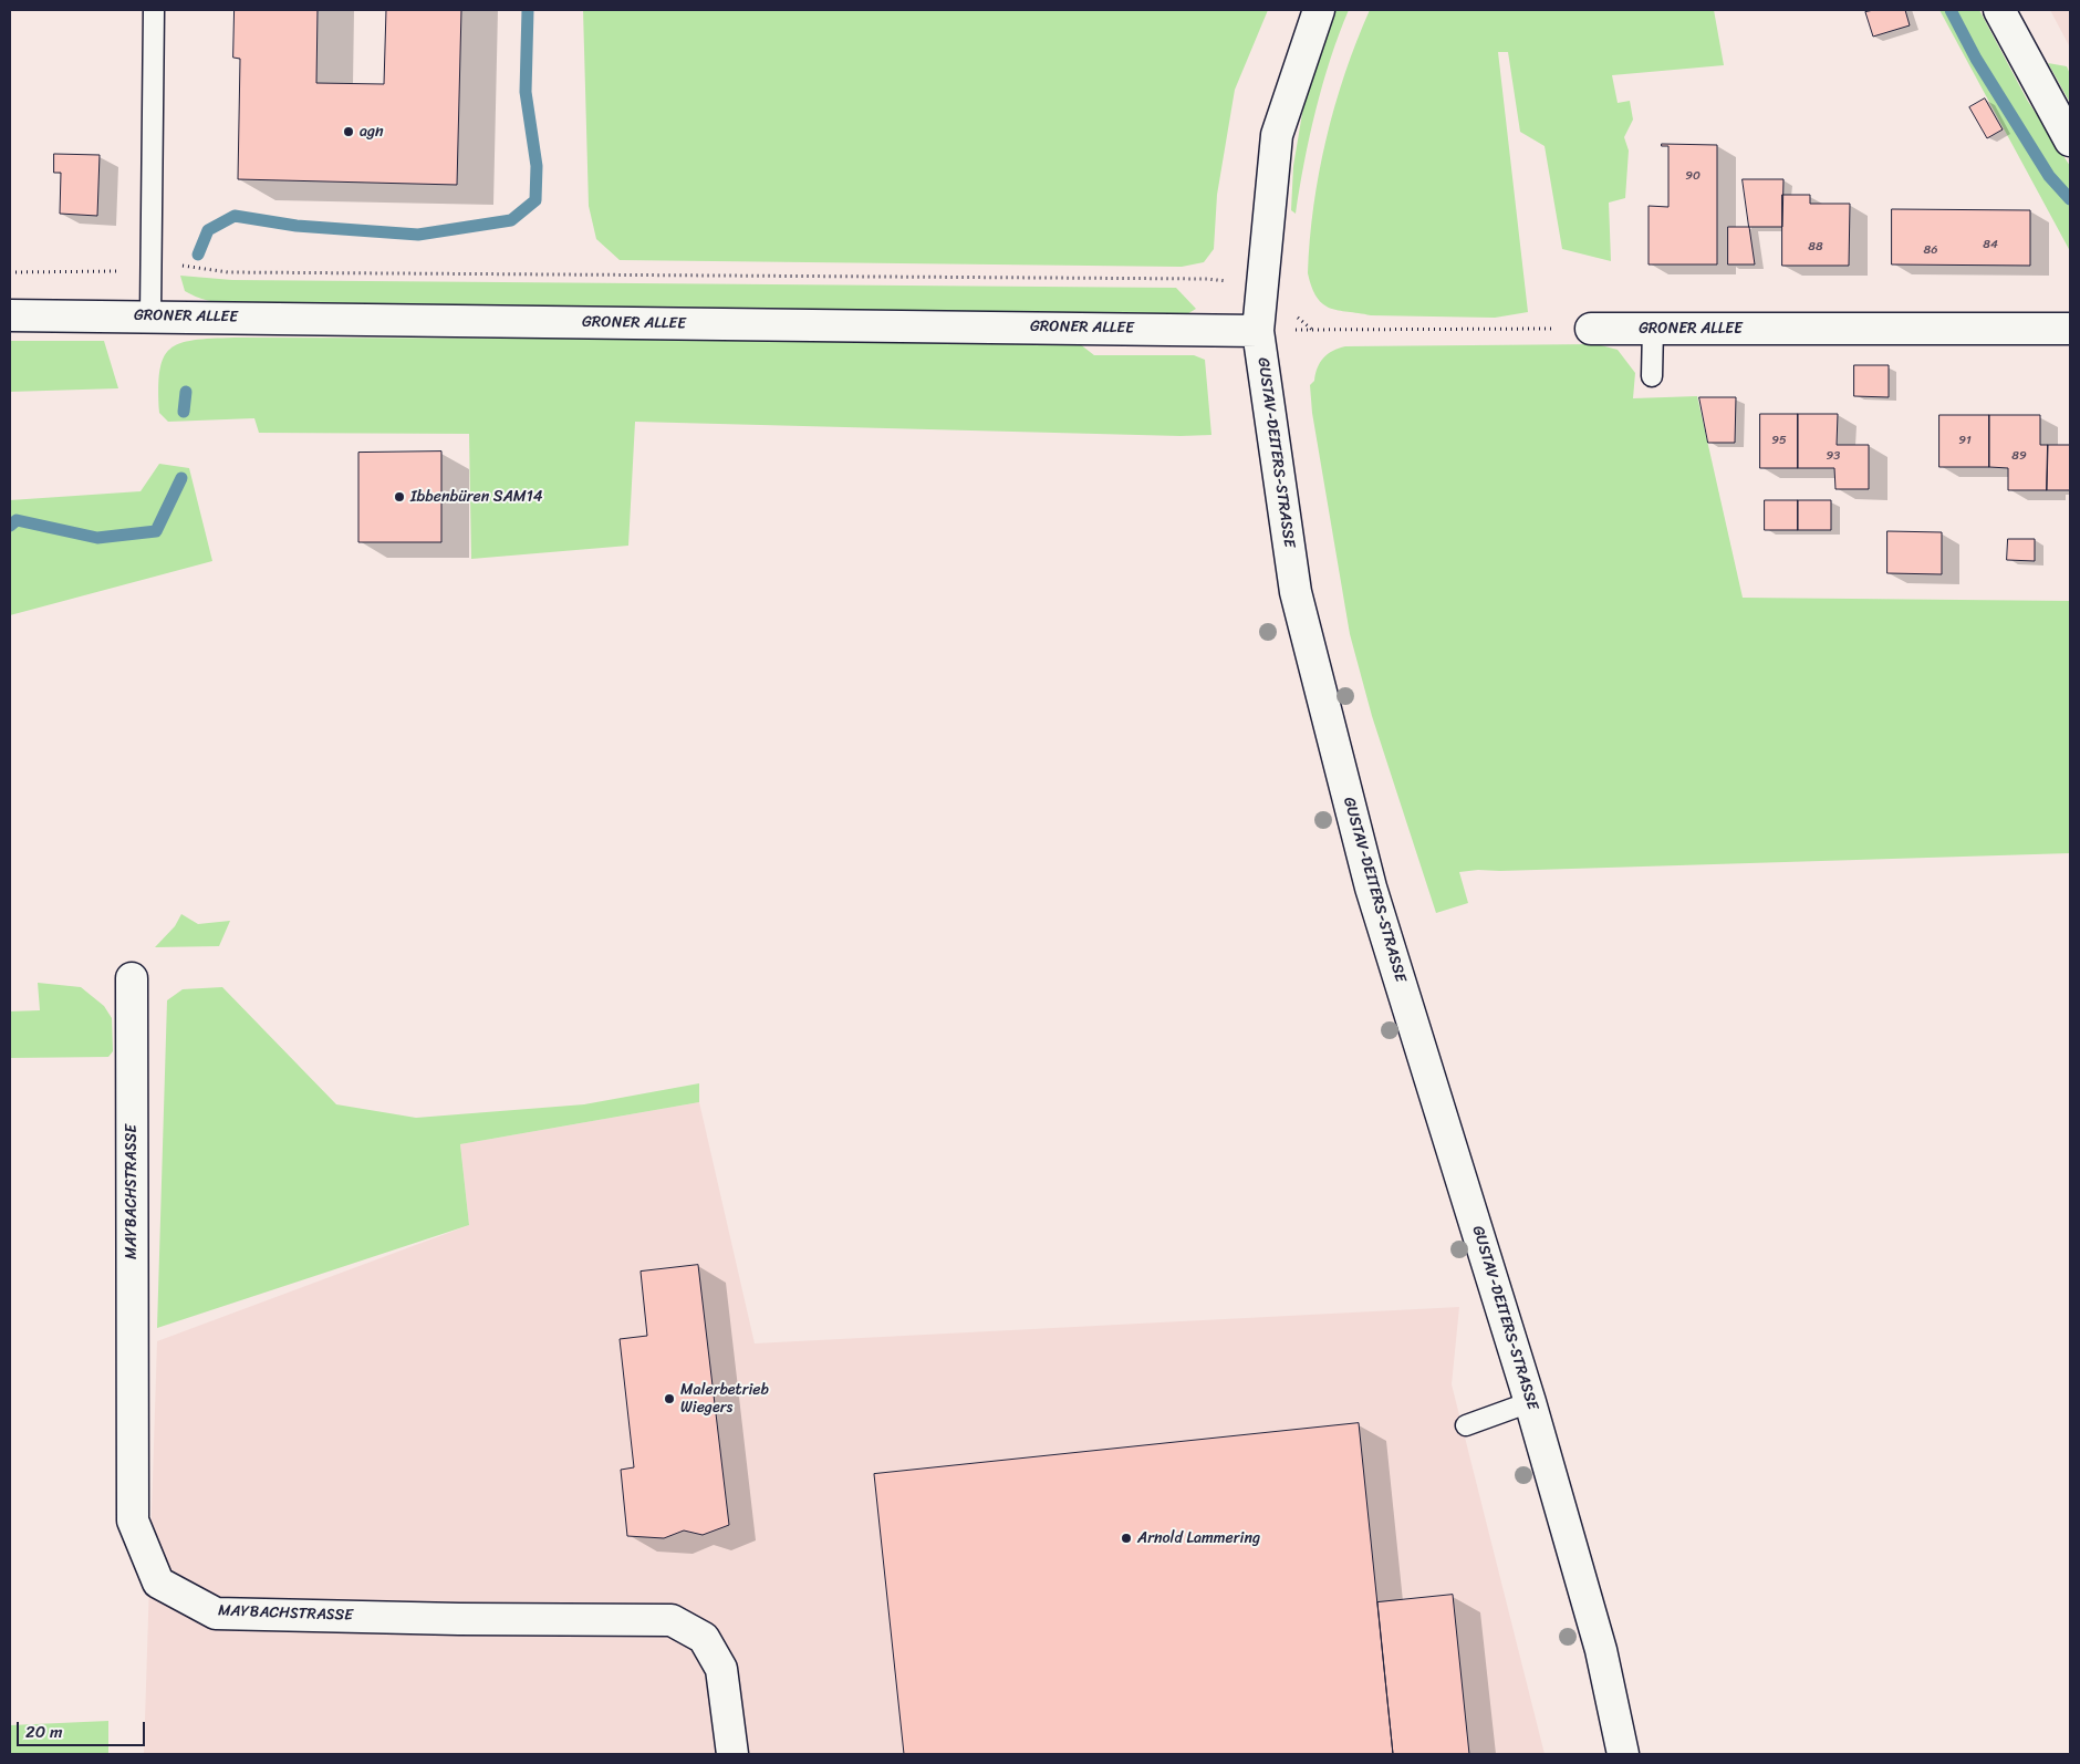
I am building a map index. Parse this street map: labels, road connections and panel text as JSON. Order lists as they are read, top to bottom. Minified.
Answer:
{"streets":{"street":["GRONER ALLEE","GUSTAV-DEITERS-STRASSE","MAYBACHSTRASSE"]},"crossings":[["GRONER ALLEE","GUSTAV-DEITERS-STRASSE"]],"places":["agn","Ibbenbüren SAM14","Malerbetrieb Wiegers","Arnold Lammering"],"house_numbers":["90","84","88","86","95","91","93","89"],"scale_bar":"20 m"}
